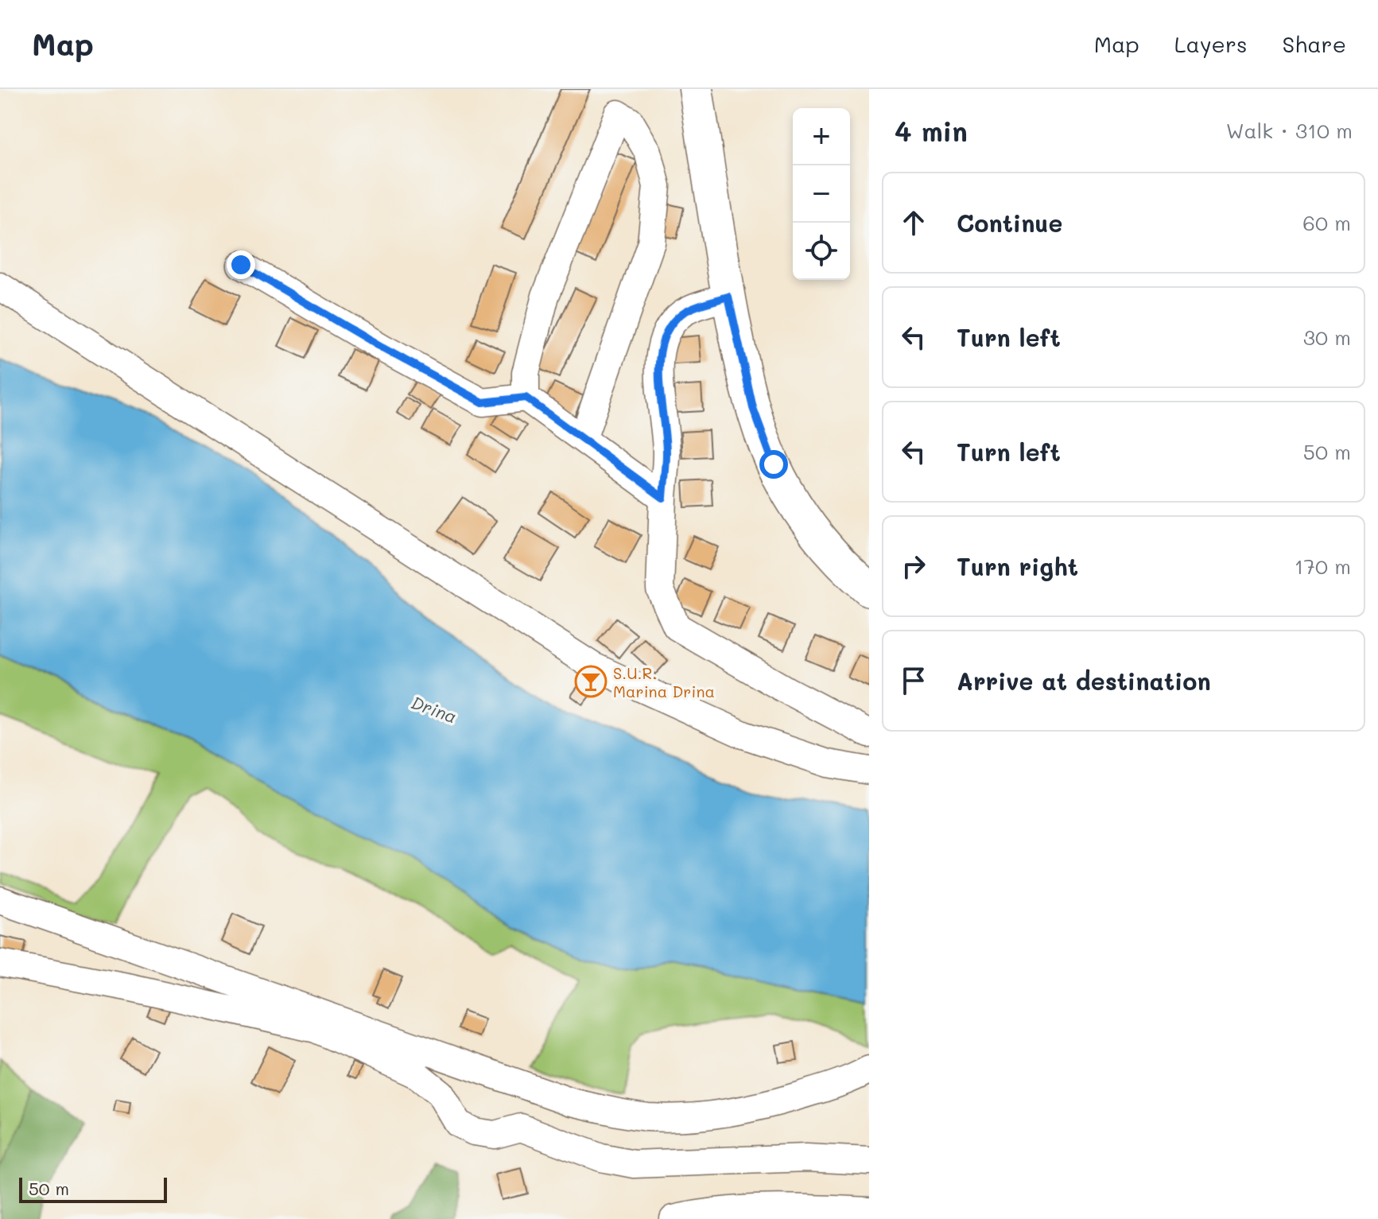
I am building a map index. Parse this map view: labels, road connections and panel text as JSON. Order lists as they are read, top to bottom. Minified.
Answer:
{"water":["Drina"],"places":{"bar":["S.U.R. Marina Drina"]},"scale_bar":"50 m","page":{"header":"Map","nav":["Map","Layers","Share"],"heading":["4 min","Walk · 310 m"],"map_buttons":["+","−"],"list":[["Continue","60 m"],["Turn left","30 m"],["Turn left","50 m"],["Turn right","170 m"],"Arrive at destination"],"scale":"50 m"}}
